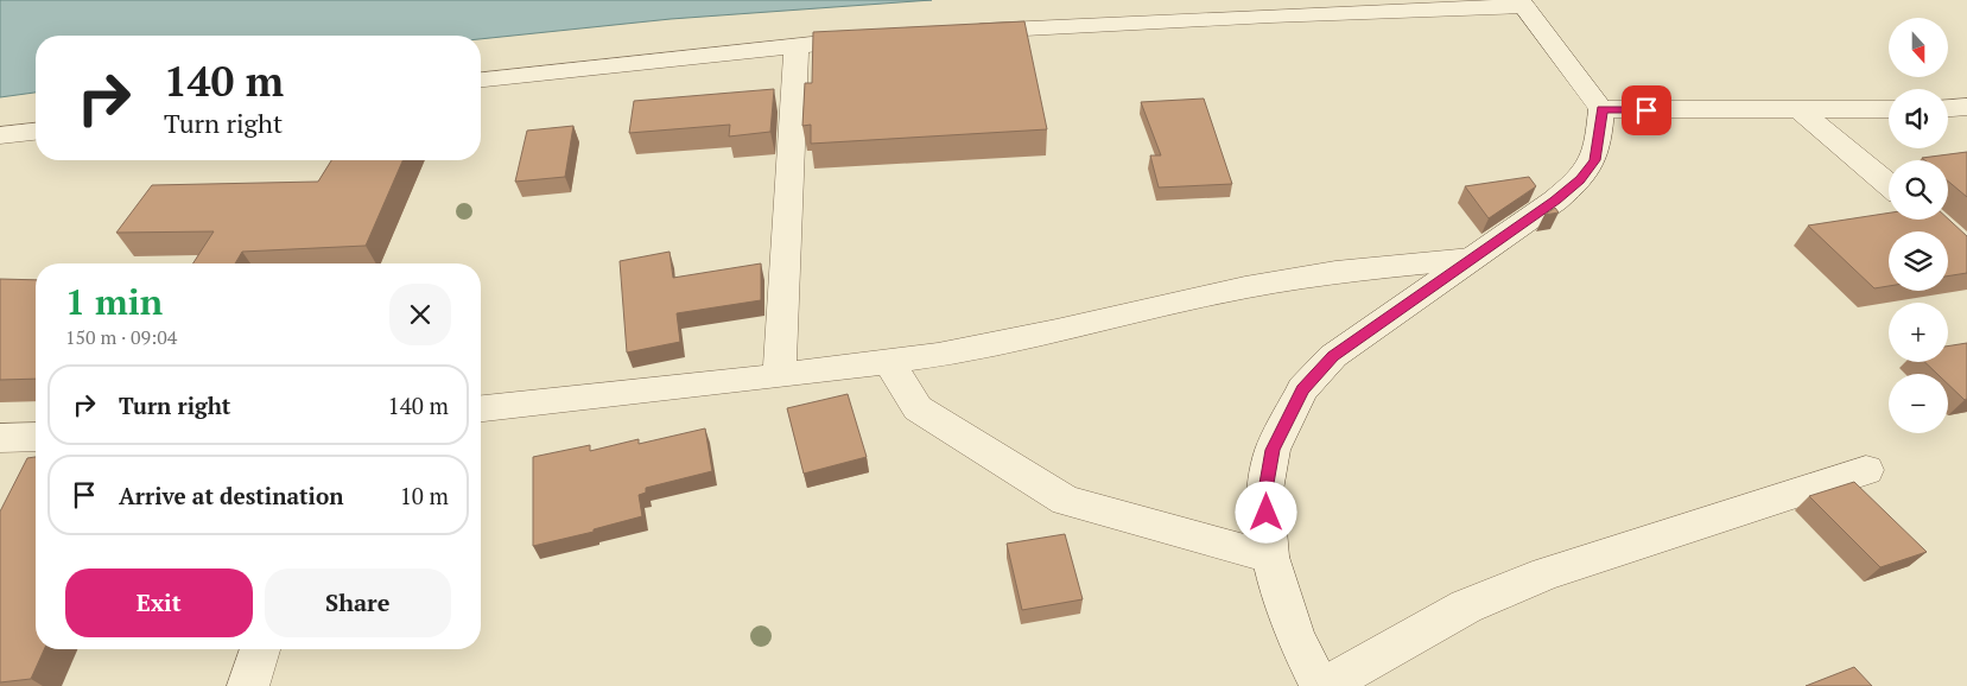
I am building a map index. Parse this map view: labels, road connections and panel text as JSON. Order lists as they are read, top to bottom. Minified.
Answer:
{"north":"bottom","page":{"map_buttons":["+","−"],"turn":["140 m","Turn right"],"heading":["1 min","150 m · 09:04"],"list":[{"name":"Turn right","value":"140 m"},{"name":"Arrive at destination","value":"10 m"}],"buttons":["Exit","Share"]}}
